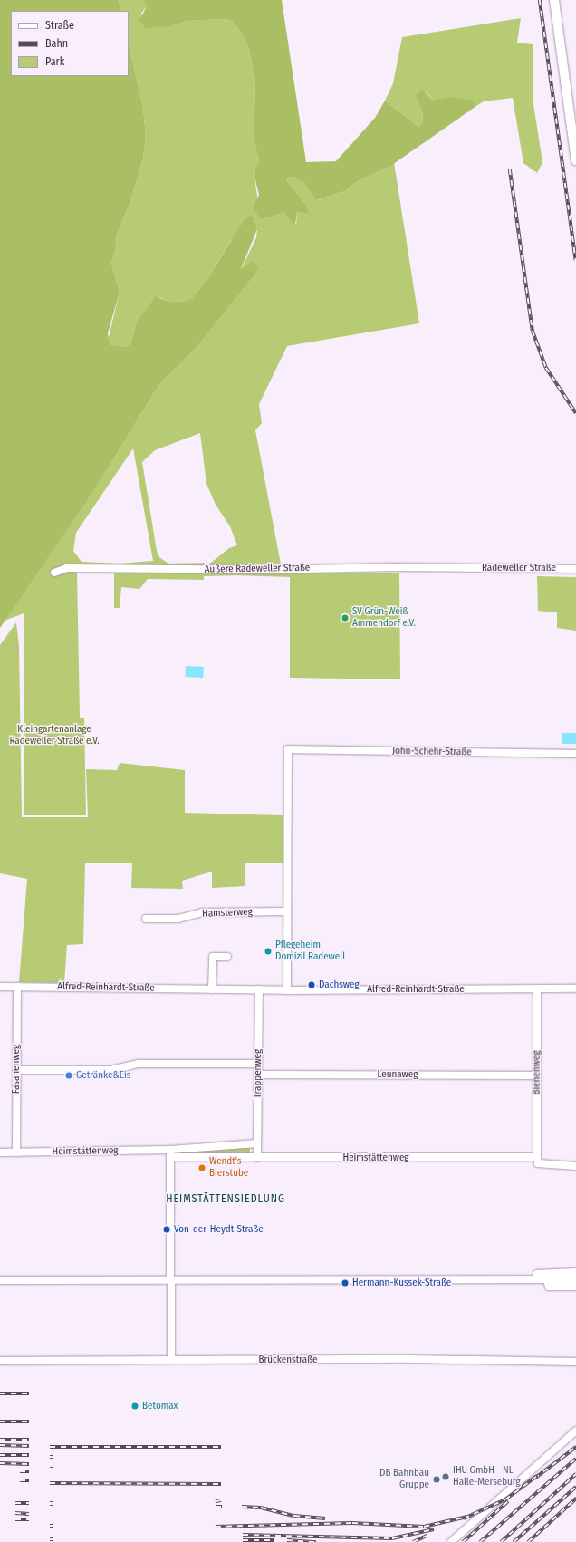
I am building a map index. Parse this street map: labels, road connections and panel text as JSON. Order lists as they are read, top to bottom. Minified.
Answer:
{"streets":{"street":["Radeweller Straße","Äußere Radeweller Straße","John-Schehr-Straße","Hamsterweg","Alfred-Reinhardt-Straße","Fasanenweg","Bienenweg","Trappenweg","Leunaweg","Heimstättenweg","Brückenstraße"]},"crossings":[["Radeweller Straße","Äußere Radeweller Straße"],["John-Schehr-Straße","Hamsterweg"],["Alfred-Reinhardt-Straße","Fasanenweg"],["Alfred-Reinhardt-Straße","Bienenweg"],["Alfred-Reinhardt-Straße","Trappenweg"],["Fasanenweg","Heimstättenweg"],["Bienenweg","Leunaweg"],["Bienenweg","Heimstättenweg"],["Trappenweg","Leunaweg"],["Trappenweg","Heimstättenweg"]],"districts":["HEIMSTÄTTENSIEDLUNG"],"parks":["Kleingartenanlage Radeweller Straße e.V."],"places":["SV Grün-Weiß Ammendorf e.V.","Pflegeheim Domizil Radewell","Dachsweg","Getränke&Eis","Wendt's Bierstube","Von-der-Heydt-Straße","Hermann-Kussek-Straße","Betomax","IHU GmbH - NL Halle-Merseburg","DB Bahnbau Gruppe"],"legend":["Straße","Bahn","Park"]}
